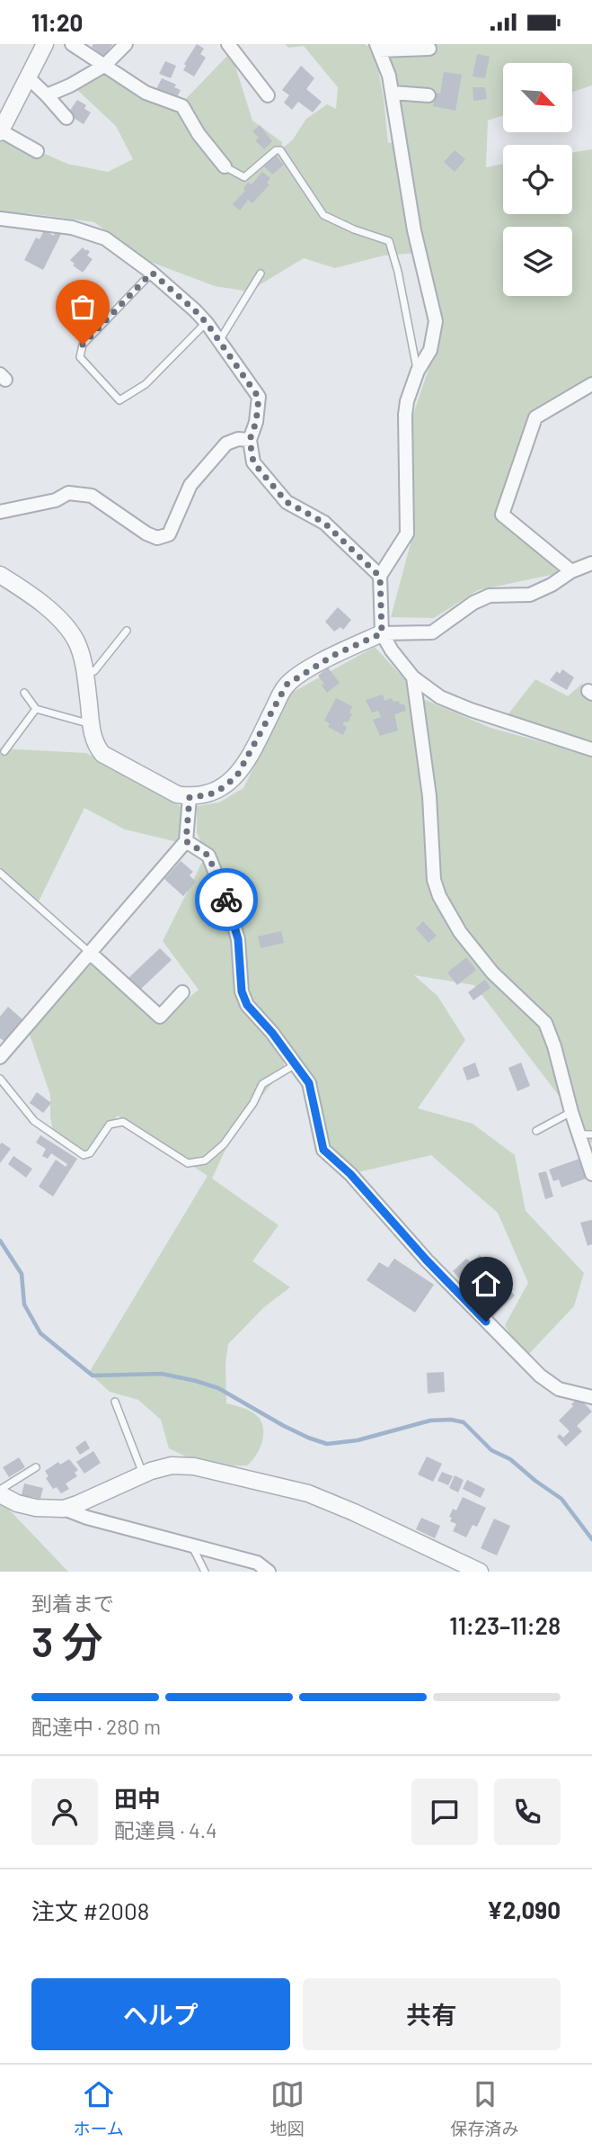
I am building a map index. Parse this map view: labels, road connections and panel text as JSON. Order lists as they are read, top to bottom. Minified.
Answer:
{"north":"bottom right","page":{"status":"11:20","heading":["3 分","到着まで","11:23–11:28"],"panel":["田中","配達員 · 4.4","注文 #2008","¥2,090"],"bar":"配達中 · 280 m","buttons":["ヘルプ","共有"],"tabs":["ホーム","地図","保存済み"]}}
